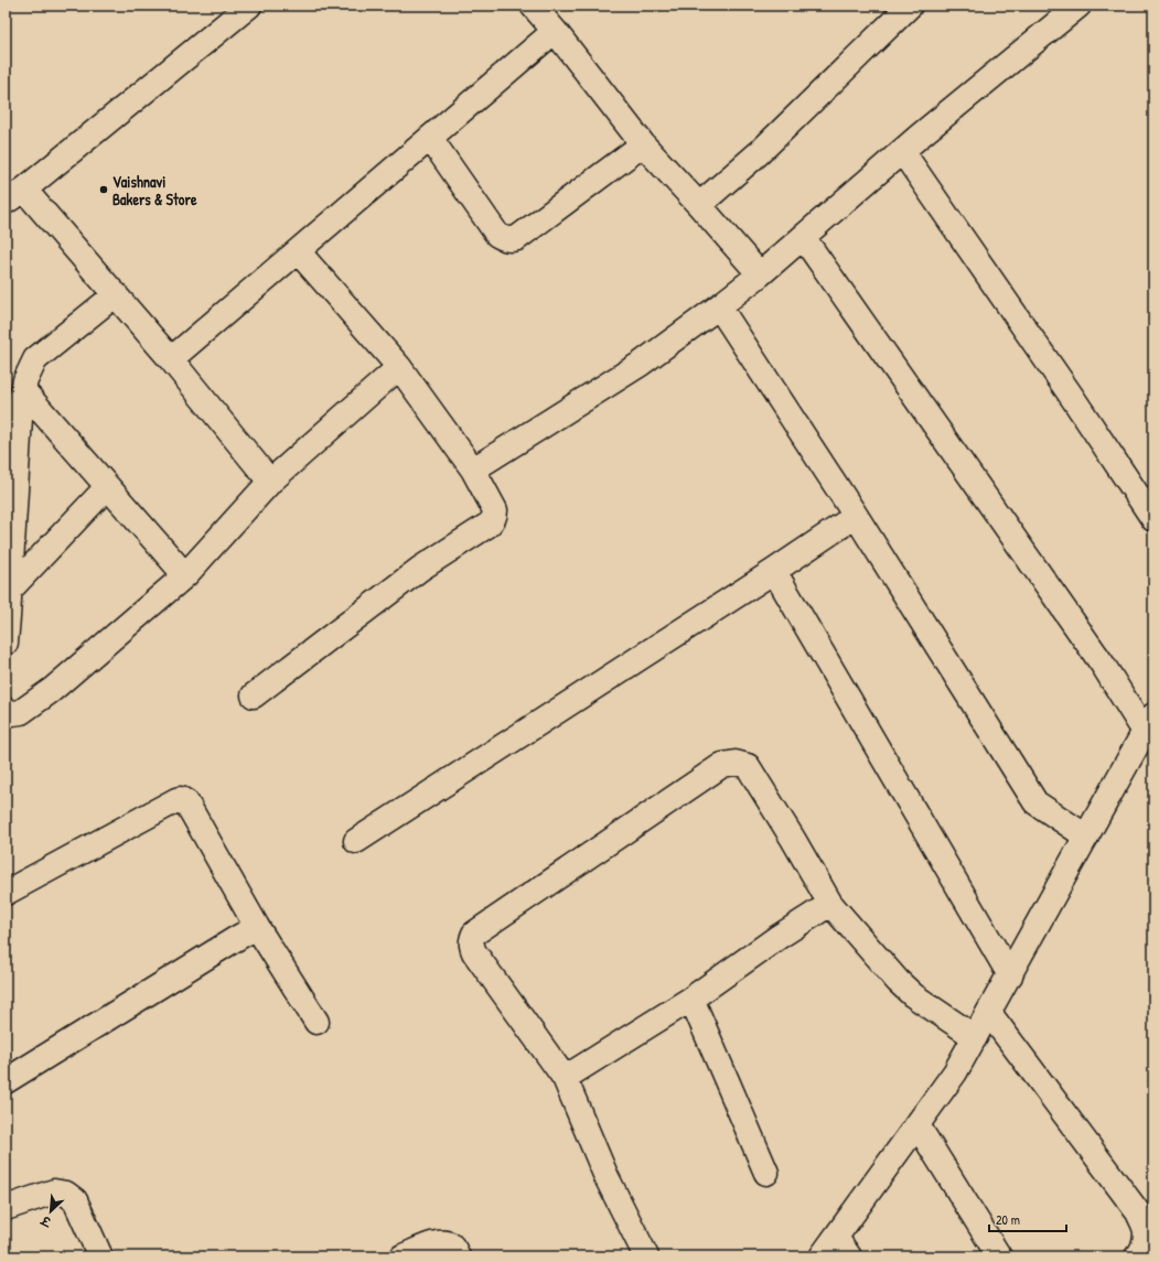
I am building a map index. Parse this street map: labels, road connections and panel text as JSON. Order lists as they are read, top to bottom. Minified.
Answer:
{"places":["Vaishnavi Bakers & Store"],"scale_bar":"20 m","north":"bottom left"}
